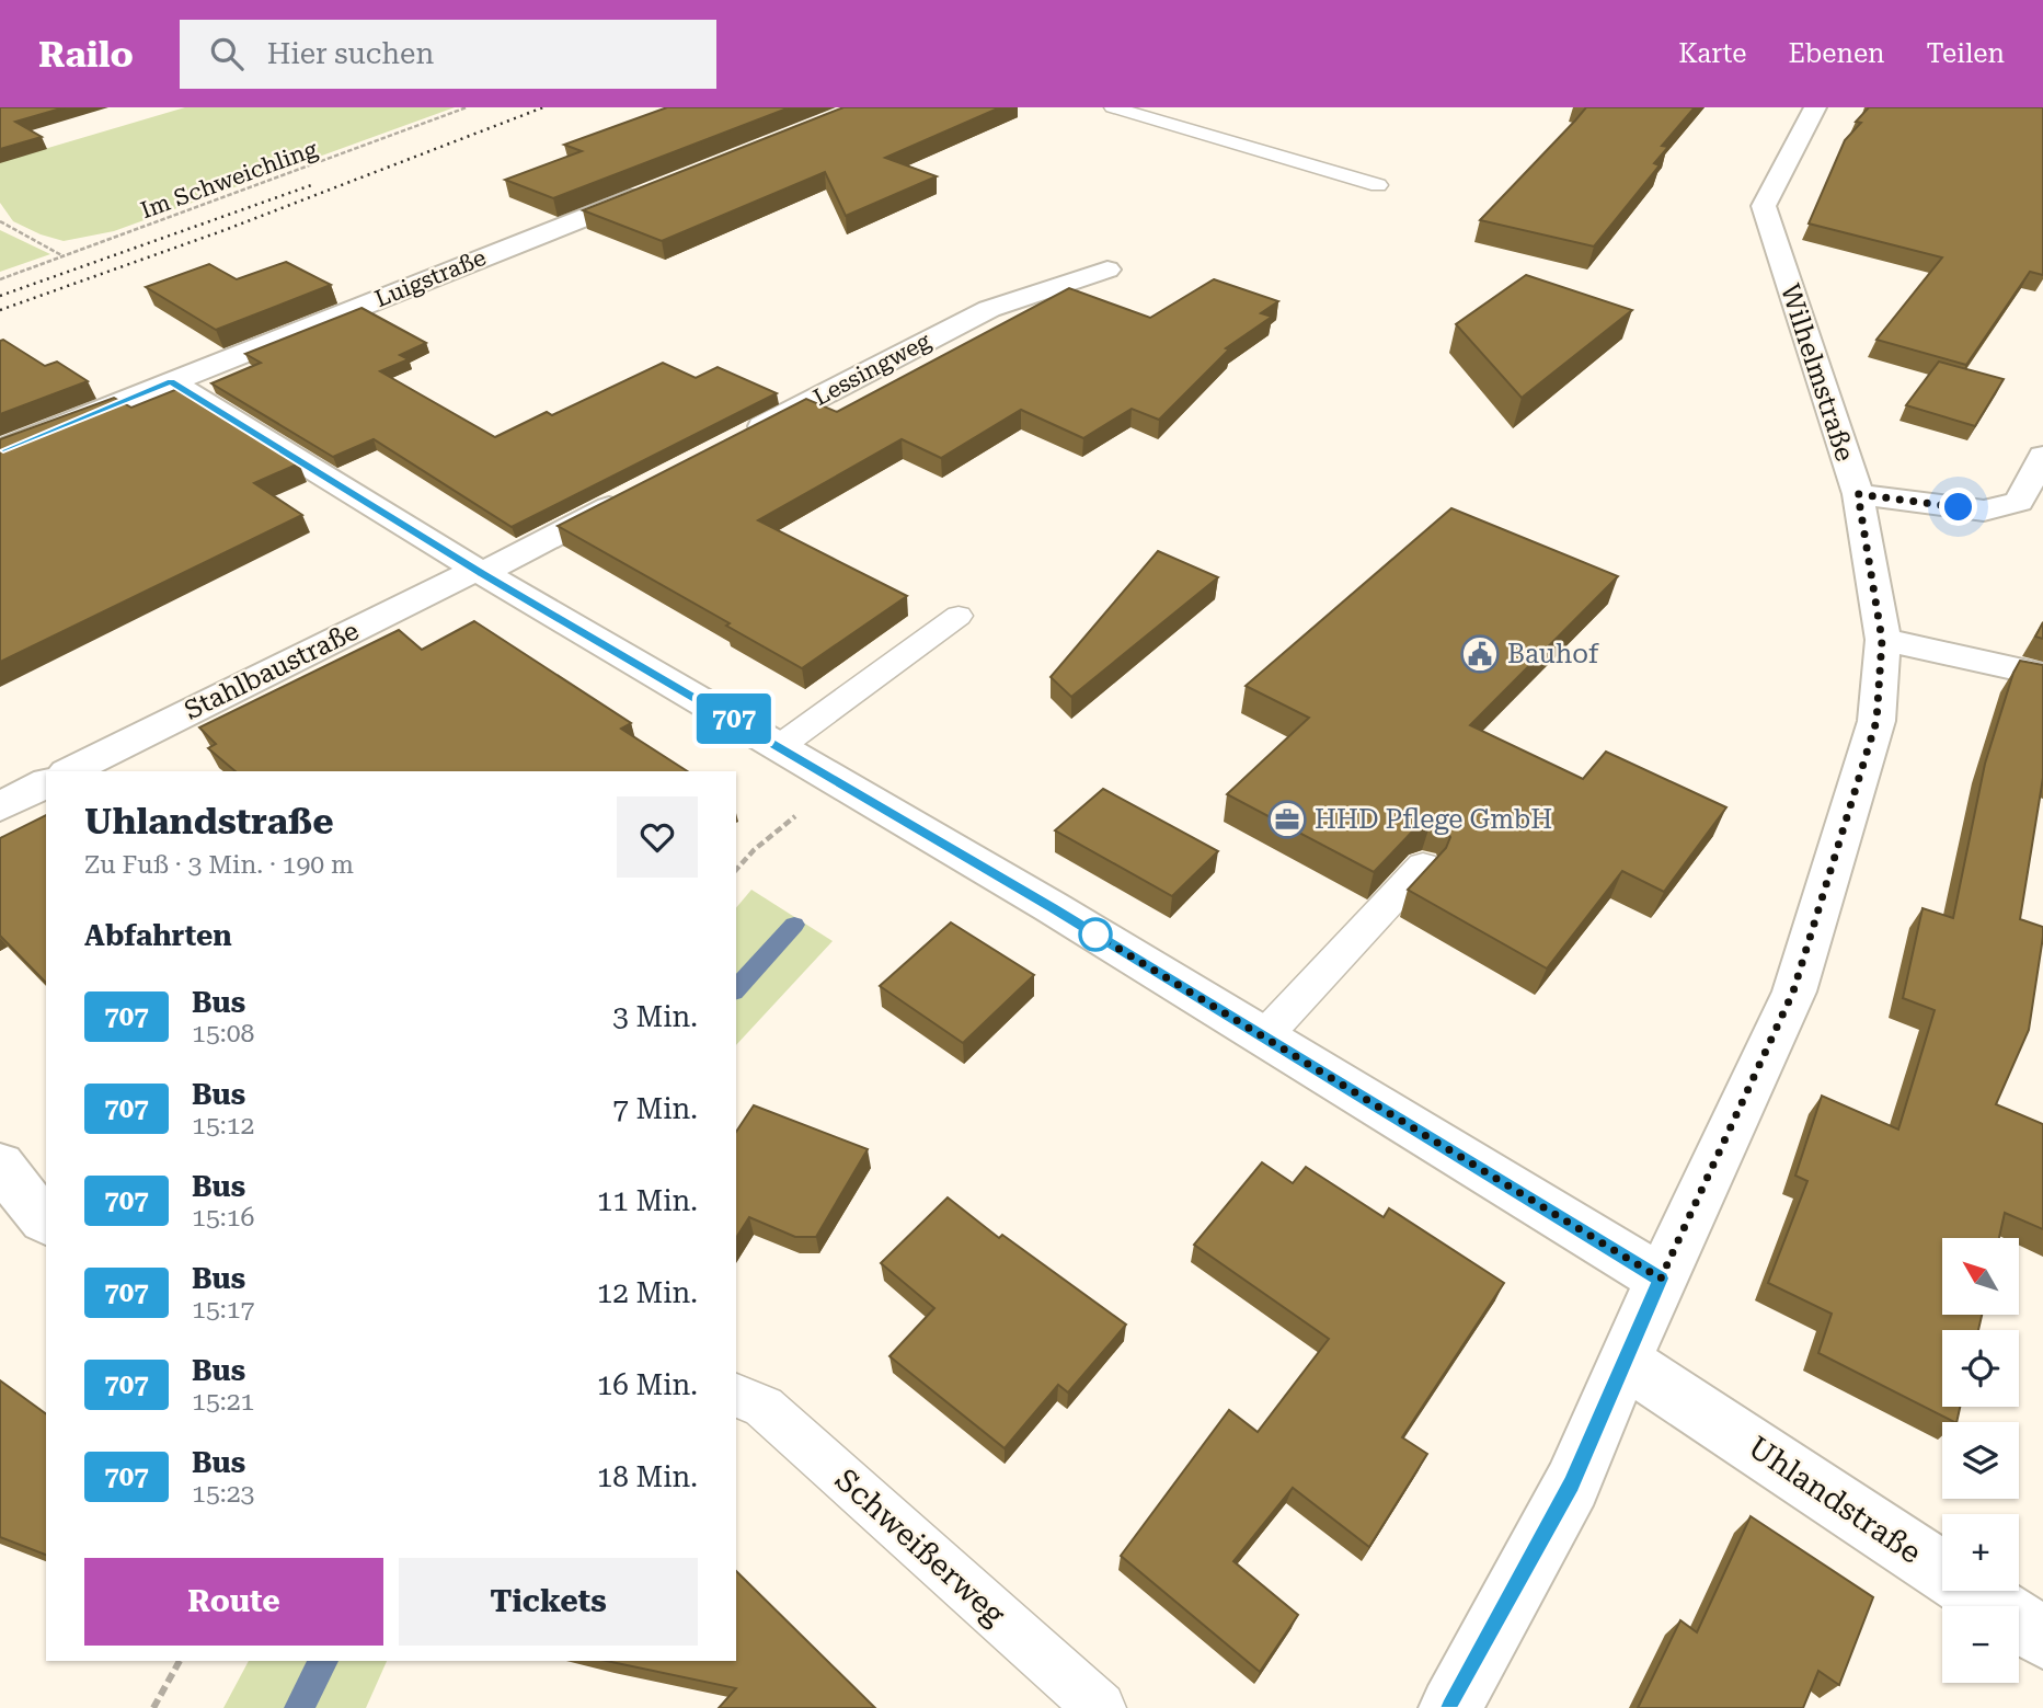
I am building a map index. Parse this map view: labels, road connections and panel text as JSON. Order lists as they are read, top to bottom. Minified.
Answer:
{"streets":{"street":["Luigstraße","Lessingweg","Wilhelmstraße","Stahlbaustraße","Uhlandstraße"],"lane":["Schweißerweg"],"path":["Im Schweichling"]},"crossings":[["Wilhelmstraße","Uhlandstraße"]],"places":{"public building":["Bauhof"],"office":["HHD Pflege GmbH"]},"lines":["bus line 707"],"north":"top left","page":{"header":"Railo","search":"Hier suchen","nav":["Karte","Ebenen","Teilen"],"on_map":"707","heading":[["Uhlandstraße","Zu Fuß · 3 Min. · 190 m"],"Abfahrten"],"list":[{"mark":"707","name":"Bus","note":"15:08","value":"3 Min."},{"mark":"707","name":"Bus","note":"15:12","value":"7 Min."},{"mark":"707","name":"Bus","note":"15:16","value":"11 Min."},{"mark":"707","name":"Bus","note":"15:17","value":"12 Min."},{"mark":"707","name":"Bus","note":"15:21","value":"16 Min."},{"mark":"707","name":"Bus","note":"15:23","value":"18 Min."}],"map_buttons":["+","−"],"buttons":["Route","Tickets"]}}
